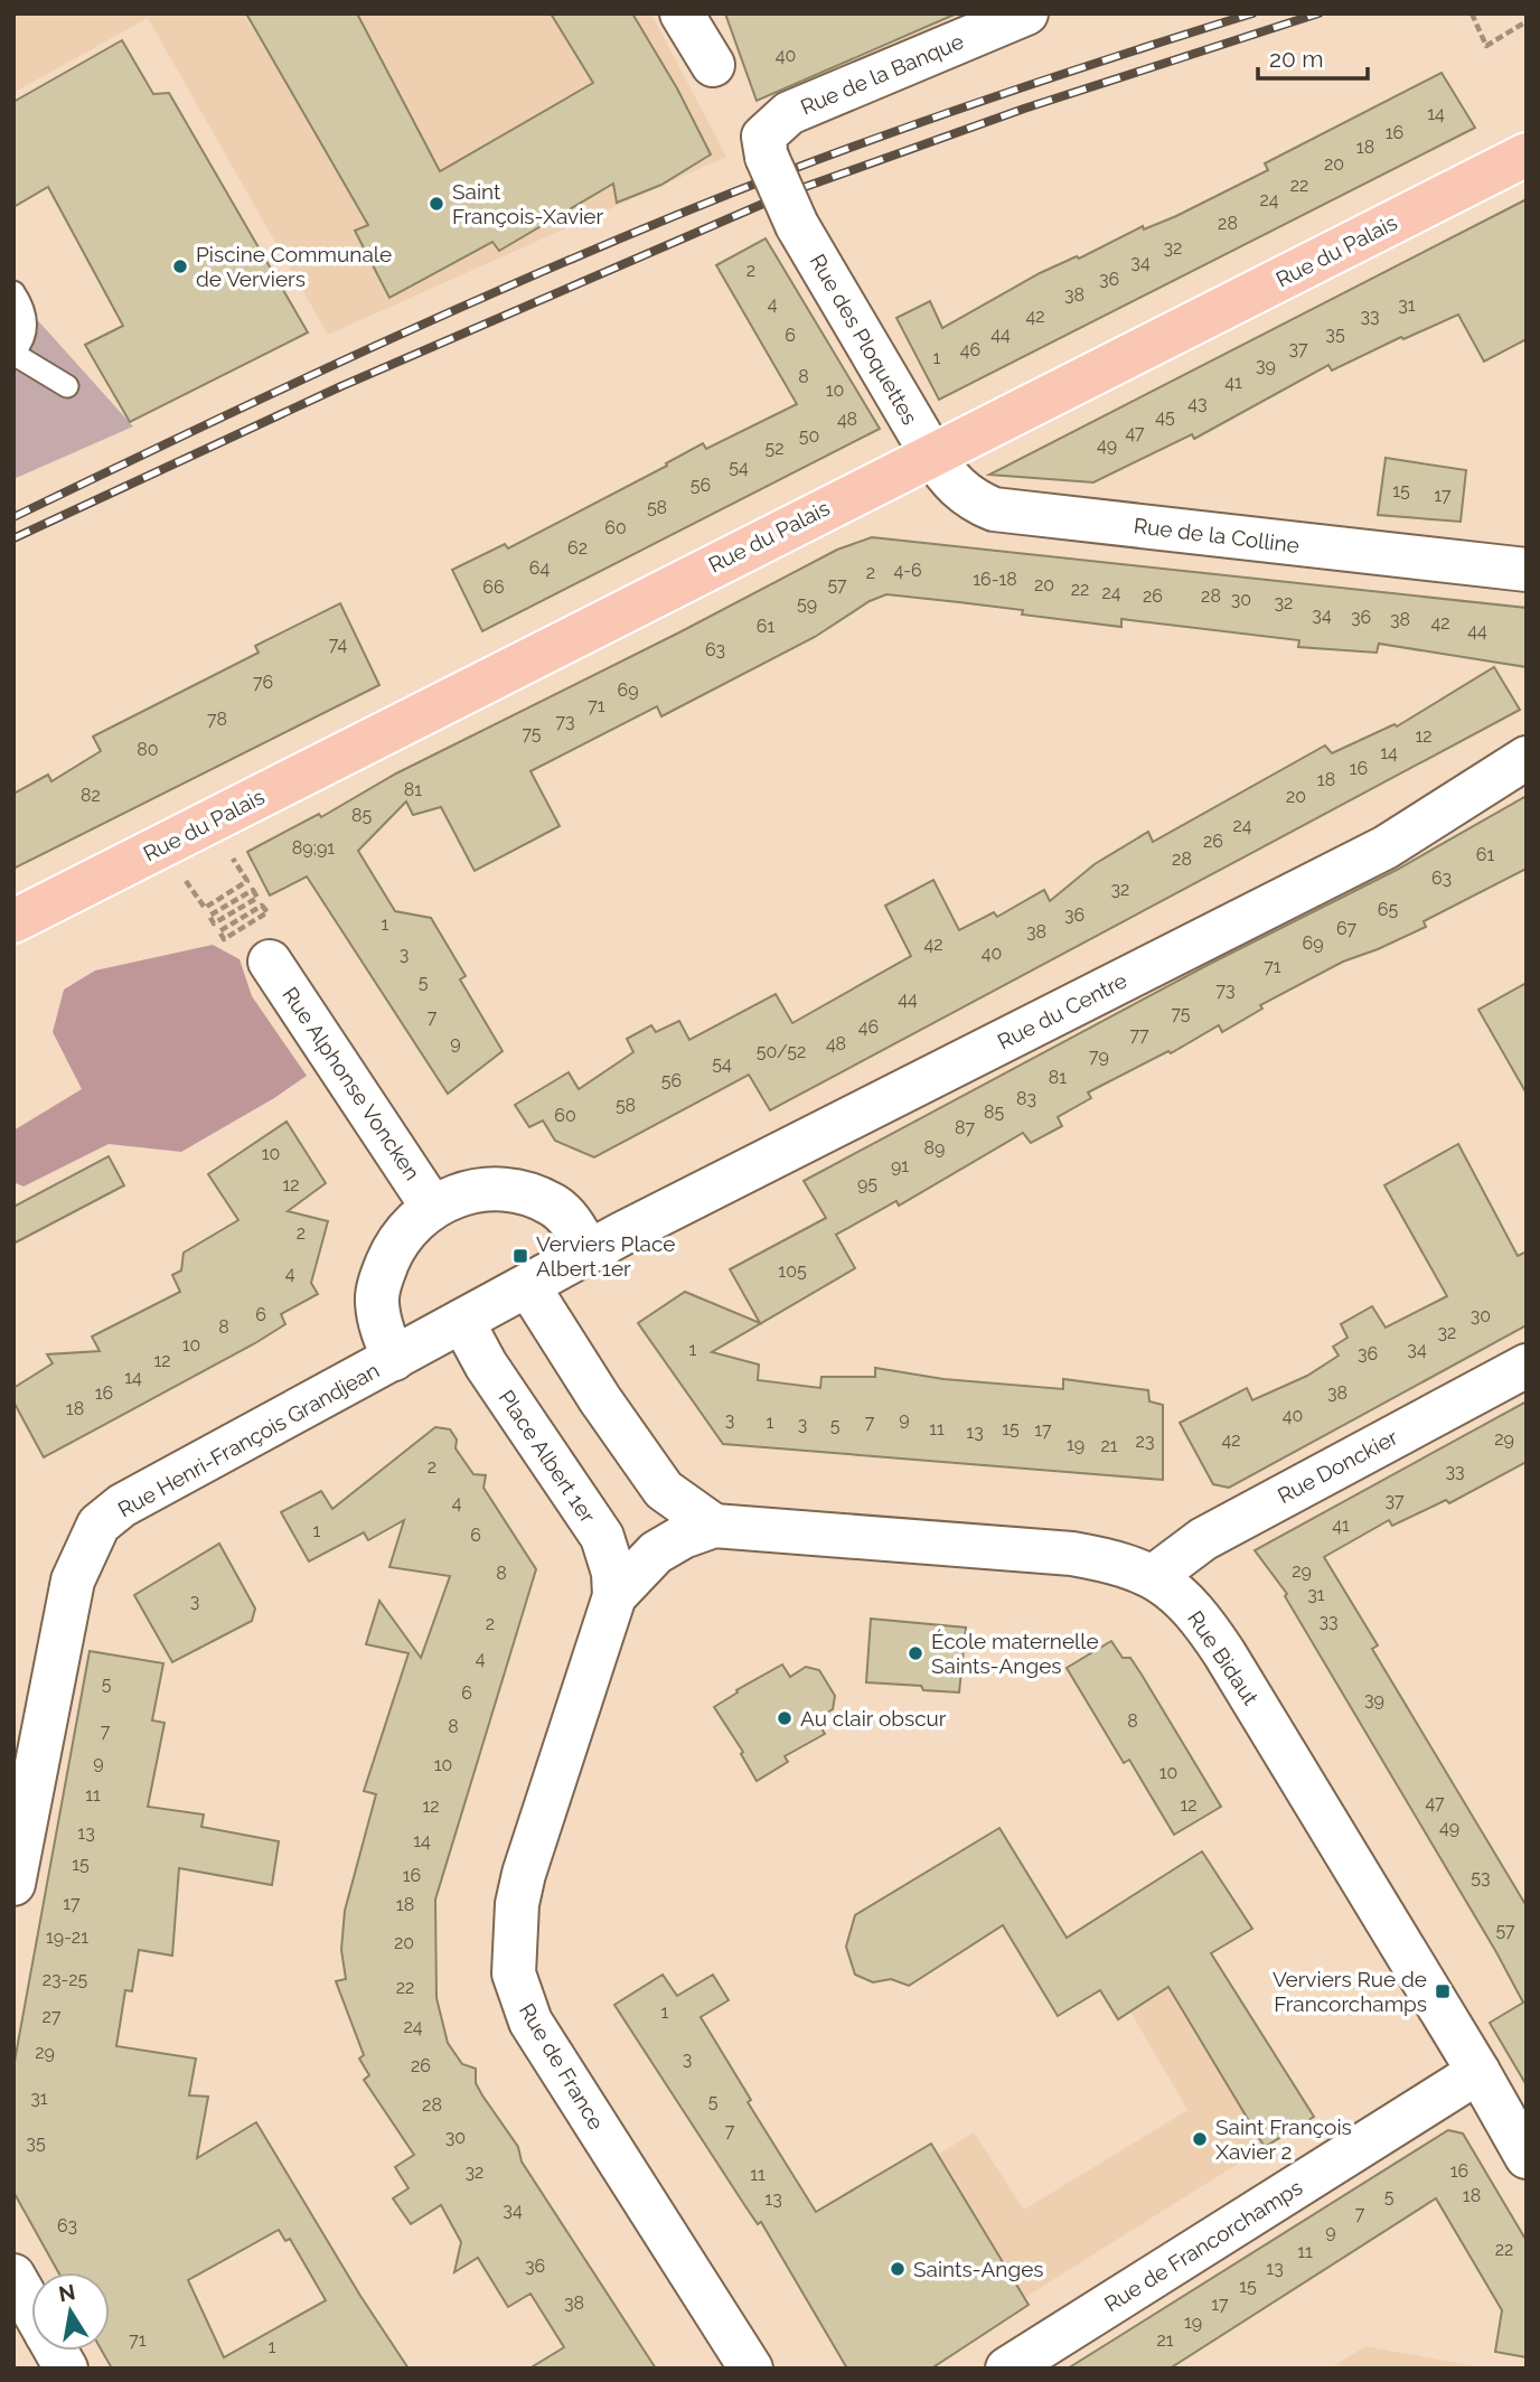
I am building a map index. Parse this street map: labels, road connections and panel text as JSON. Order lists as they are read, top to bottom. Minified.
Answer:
{"streets":{"main road":["Rue du Palais"],"street":["Rue de la Banque","Rue des Ploquettes","Rue de la Colline","Rue du Centre","Rue Alphonse Voncken","Rue Henri-François Grandjean","Place Albert 1er","Rue Donckier","Rue Bidaut","Rue de France","Rue de Francorchamps"]},"crossings":[["Rue de la Banque","Rue des Ploquettes"],["Rue du Palais","Rue des Ploquettes"],["Rue du Palais","Rue de la Colline"],["Rue des Ploquettes","Rue de la Colline"],["Place Albert 1er","Rue Bidaut"],["Place Albert 1er","Rue de France"],["Rue Donckier","Rue Bidaut"],["Rue Bidaut","Rue de France"],["Rue Bidaut","Rue de Francorchamps"]],"places":{"other":["Saint François-Xavier","Piscine Communale de Verviers","École maternelle Saints-Anges","Au clair obscur","Saint François Xavier 2","Saints-Anges"],"transit":["Verviers Place Albert 1er","Verviers Rue de Francorchamps"]},"house_numbers":["40","14","16","18","20","22","24","28","32","34","2","36","38","4","31","42","33","44","35","6","37","46","1","39","8","41","10","43","45","48","47","50","49","52","54","56","15","17","58","60","62","64","4-6","2","16-18","57","20","66","22","24","26","28","30","32","59","34","36","38","42","61","44","74","63","76","69","71","78","73","75","12","80","14","16","18","81","82","20","85","24","26","89;91","61","28","63","32","65","36","1","67","38","69","42","40","3","71","5","73","44","75","7","46","77","9","48","50/52","79","54","81","56","83","58","85","60","87","89","10","91","95","12","2","105","4","6","30","8","32","10","1","34","36","12","14","16","38","18","40","9","3","1","7","3","5","11","15","17","13","29","42","23","19","21","2","33","37","4","41","1","6","29","8","31","3","33","2","4","5","6","39","8","8","7","9","10","10","11","47","12","12","49","13","14","15","16","53","17","18","57","19-21","20","23-25","22","1","27","24","29","3","26","31","5","28","7","30","35","16","32","11","18","5","13","34","7","63","9","22","11","36","13","15","38","17","19","71","21","1"],"scale_bar":"20 m","north":"top"}
